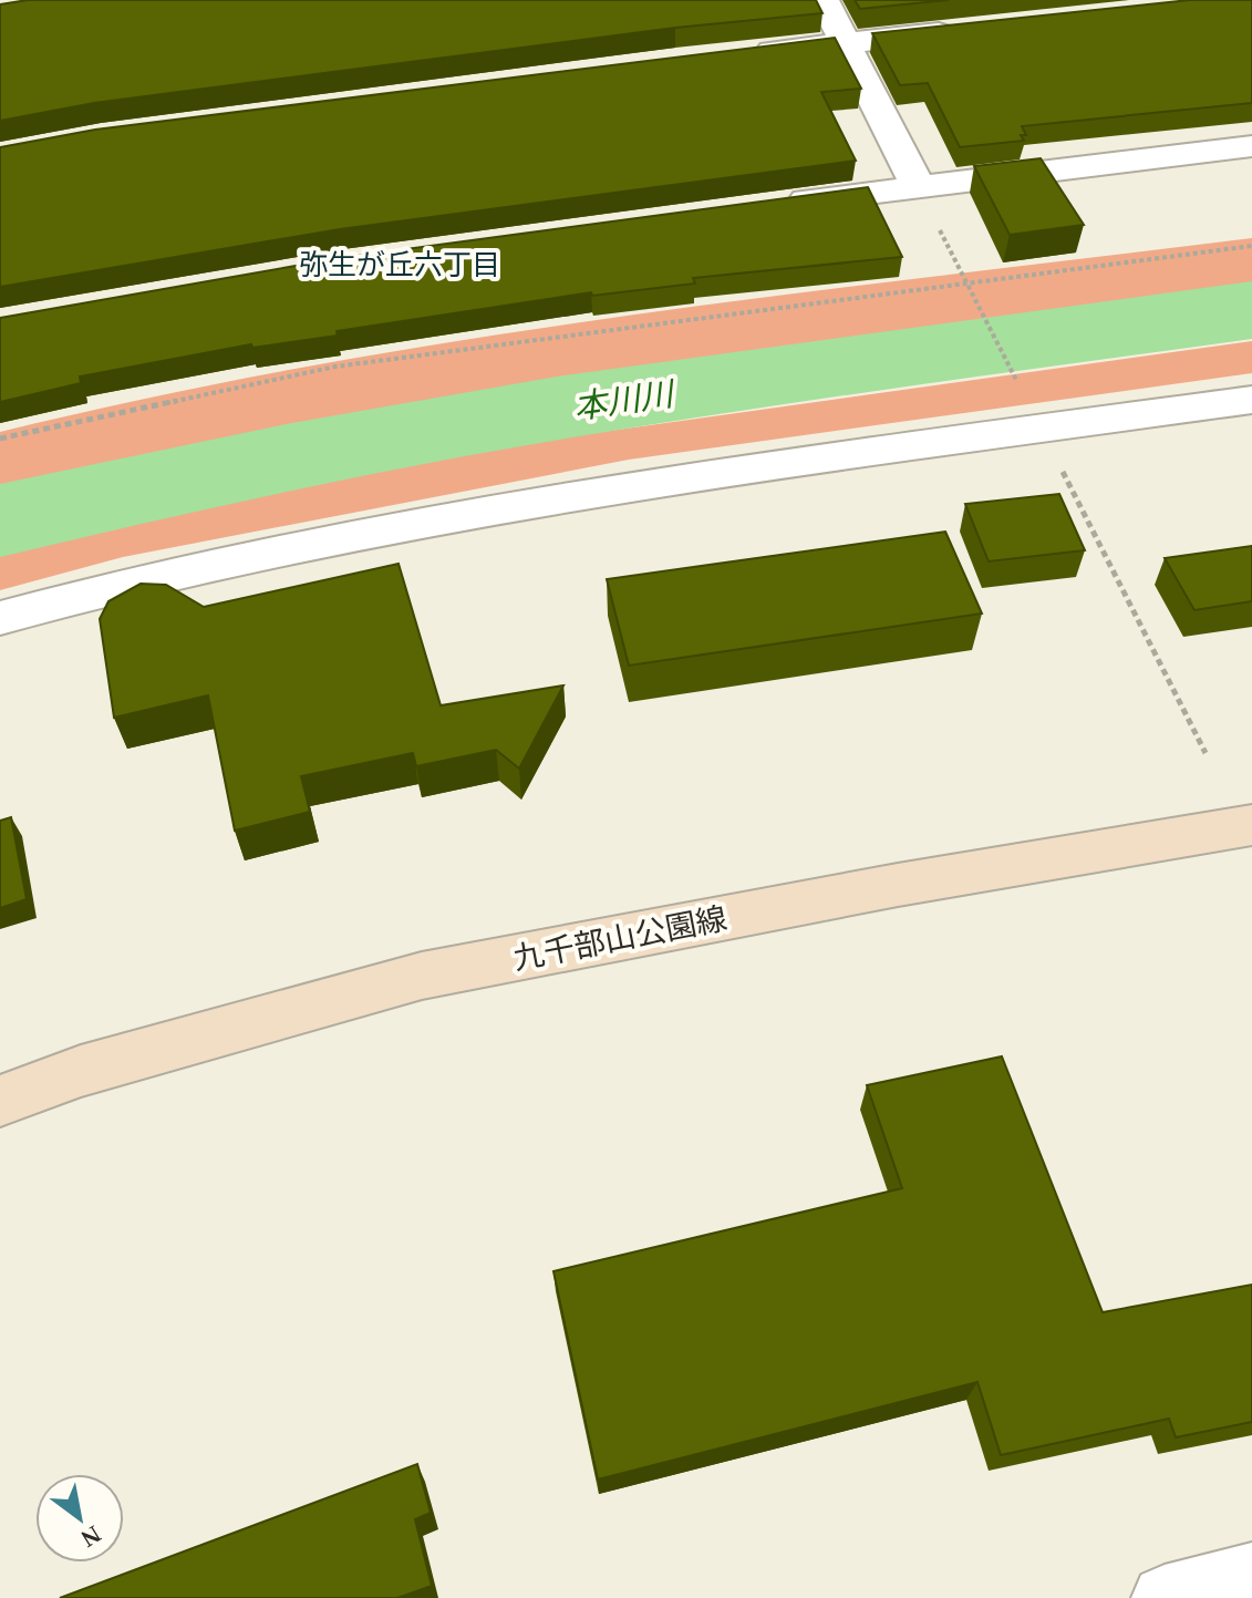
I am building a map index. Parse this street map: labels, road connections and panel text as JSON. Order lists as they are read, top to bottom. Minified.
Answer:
{"streets":{"main road":["九千部山公園線"]},"districts":["弥生が丘六丁目"],"water":["本川川"],"north":"bottom right"}
